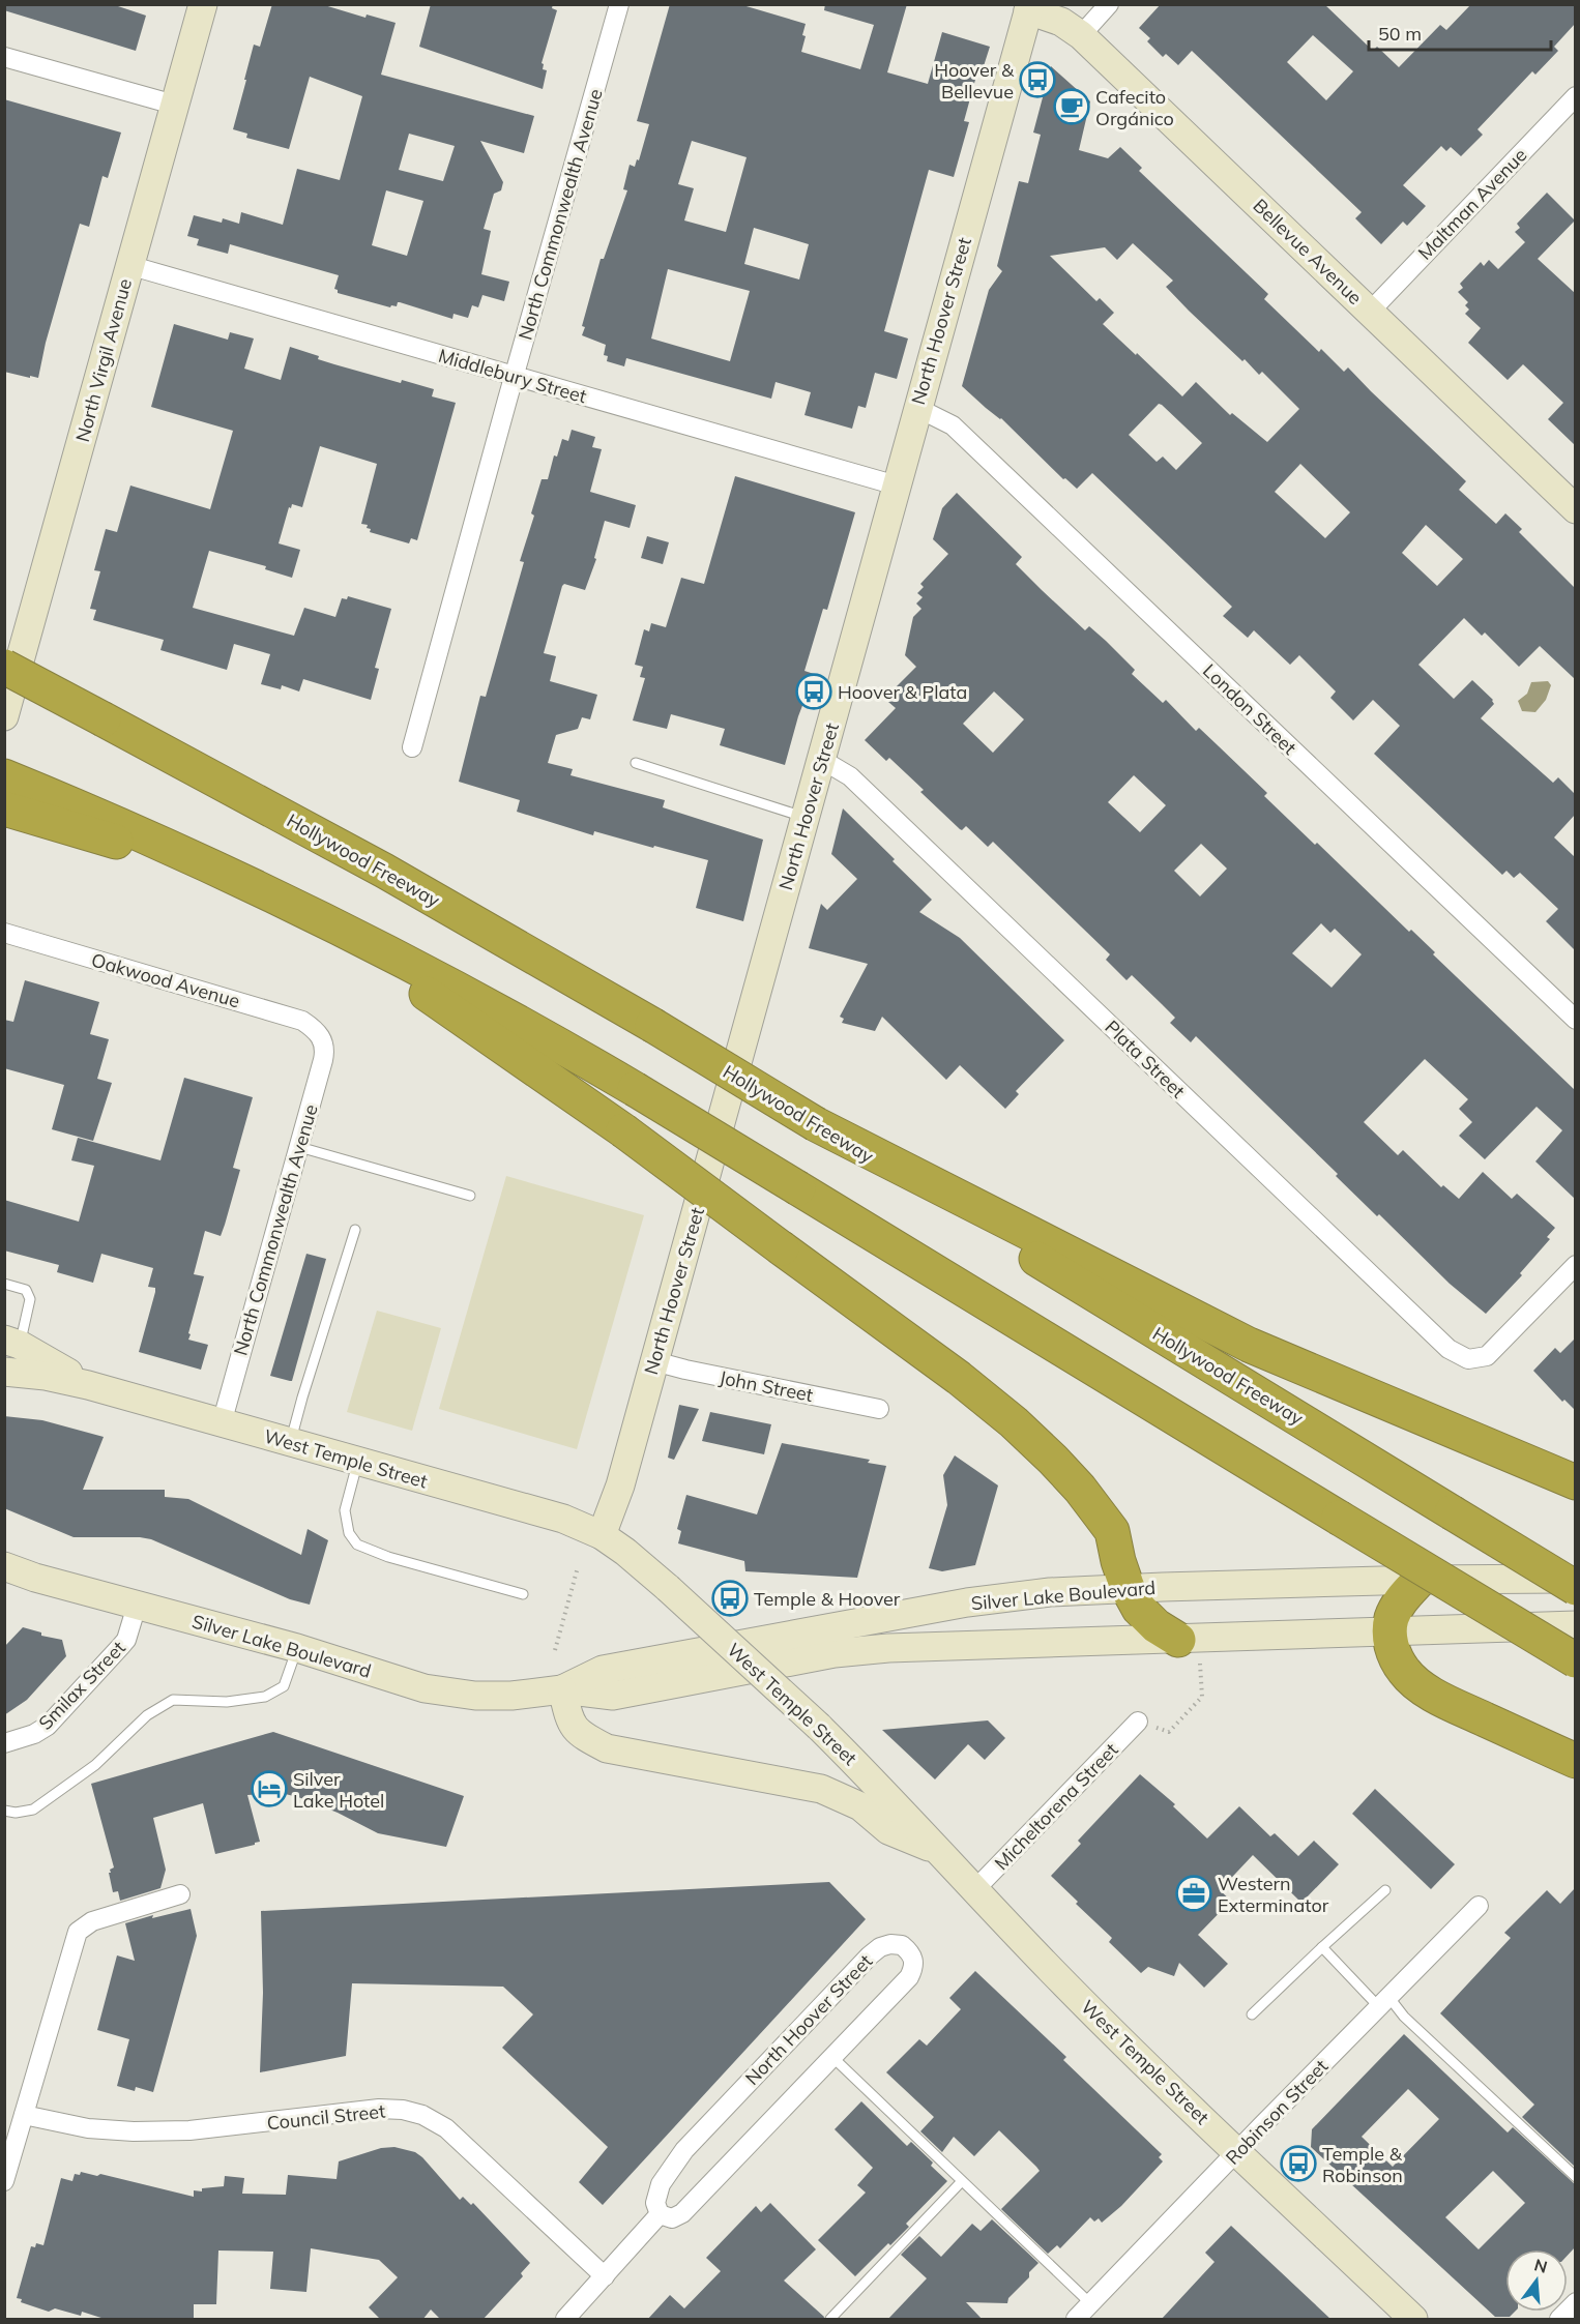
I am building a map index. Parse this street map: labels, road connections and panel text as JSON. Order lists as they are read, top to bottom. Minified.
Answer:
{"streets":{"highway":["Hollywood Freeway"],"main road":["Bellevue Avenue","North Hoover Street","North Virgil Avenue","West Temple Street","Silver Lake Boulevard"],"street":["Maltman Avenue","North Commonwealth Avenue","Middlebury Street","London Street","Oakwood Avenue","Plata Street","John Street","Smilax Street","Micheltorena Street","Robinson Street","Council Street"]},"crossings":[["Maltman Avenue","Bellevue Avenue"],["North Commonwealth Avenue","Middlebury Street"],["North Commonwealth Avenue","Oakwood Avenue"],["North Commonwealth Avenue","West Temple Street"],["Bellevue Avenue","North Hoover Street"],["North Hoover Street","Middlebury Street"],["North Hoover Street","London Street"],["North Hoover Street","Plata Street"],["North Hoover Street","John Street"],["North Hoover Street","West Temple Street"],["North Virgil Avenue","Middlebury Street"],["West Temple Street","Micheltorena Street"],["West Temple Street","Robinson Street"],["Silver Lake Boulevard","Smilax Street"]],"places":{"bus stop":["Hoover & Bellevue","Hoover & Plata","Temple & Hoover","Temple & Robinson"],"cafe":["Cafecito Orgánico"],"hotel":["Silver Lake Hotel"],"office":["Western Exterminator"]},"scale_bar":"50 m","north":"top"}
